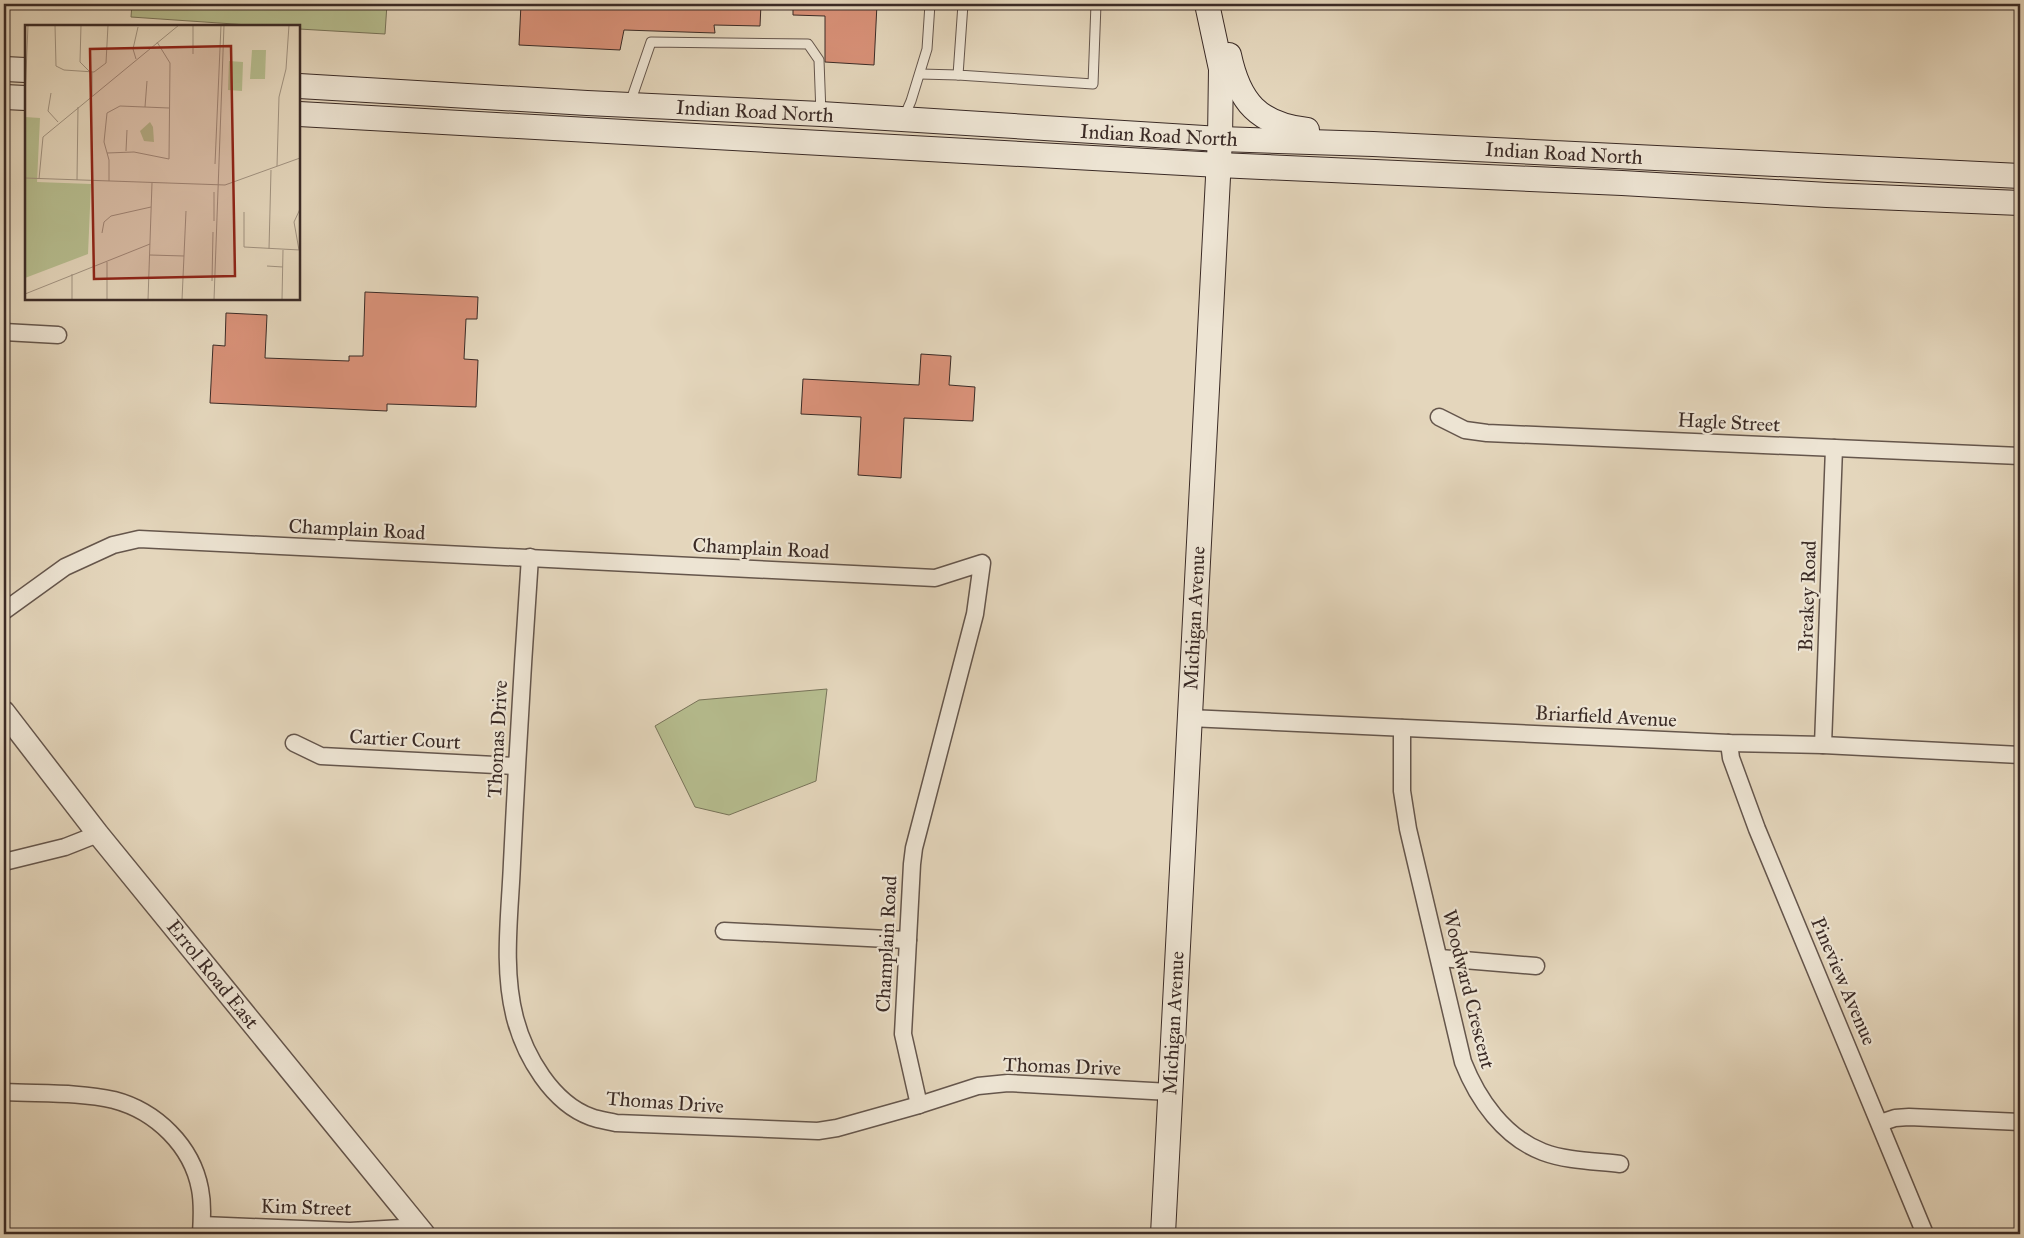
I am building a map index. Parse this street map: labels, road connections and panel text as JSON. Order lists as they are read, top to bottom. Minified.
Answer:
{"streets":{"main road":["Indian Road North","Michigan Avenue"],"street":["Hagle Street","Champlain Road","Breakey Road","Briarfield Avenue","Cartier Court","Thomas Drive","Errol Road East","Pineview Avenue","Woodward Crescent","Kim Street"]},"crossings":[["Indian Road North","Michigan Avenue"],["Hagle Street","Breakey Road"],["Champlain Road","Thomas Drive"],["Breakey Road","Briarfield Avenue"],["Michigan Avenue","Briarfield Avenue"],["Michigan Avenue","Thomas Drive"],["Briarfield Avenue","Pineview Avenue"],["Briarfield Avenue","Woodward Crescent"],["Cartier Court","Thomas Drive"],["Errol Road East","Kim Street"]]}
